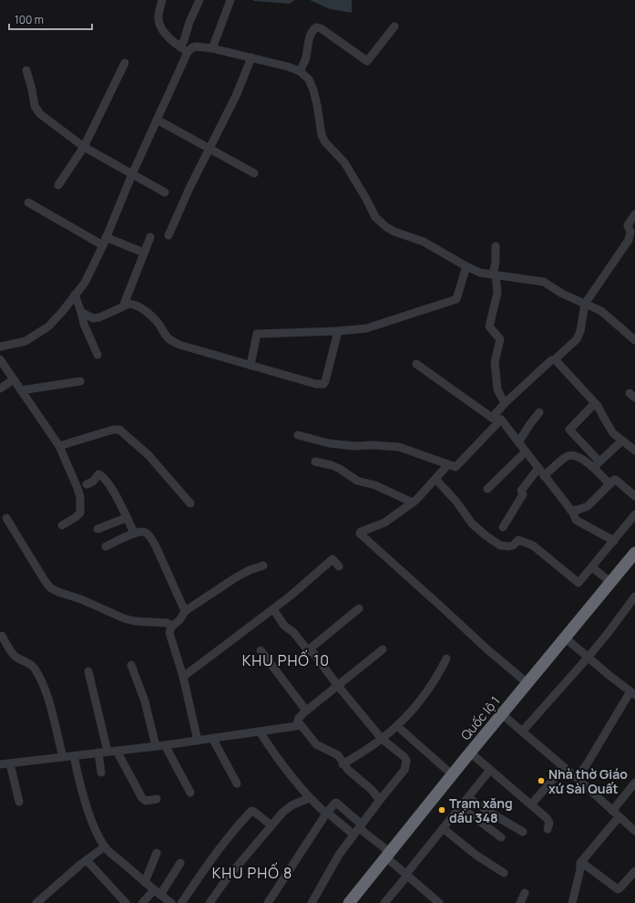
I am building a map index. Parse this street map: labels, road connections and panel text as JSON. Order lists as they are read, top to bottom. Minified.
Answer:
{"streets":{"highway":["Quốc lộ 1"]},"districts":["KHU PHỐ 10","KHU PHỐ 8"],"places":["Nhà thờ Giáo xứ Sài Quất","Trạm xăng dầu 348"],"scale_bar":"100 m"}
